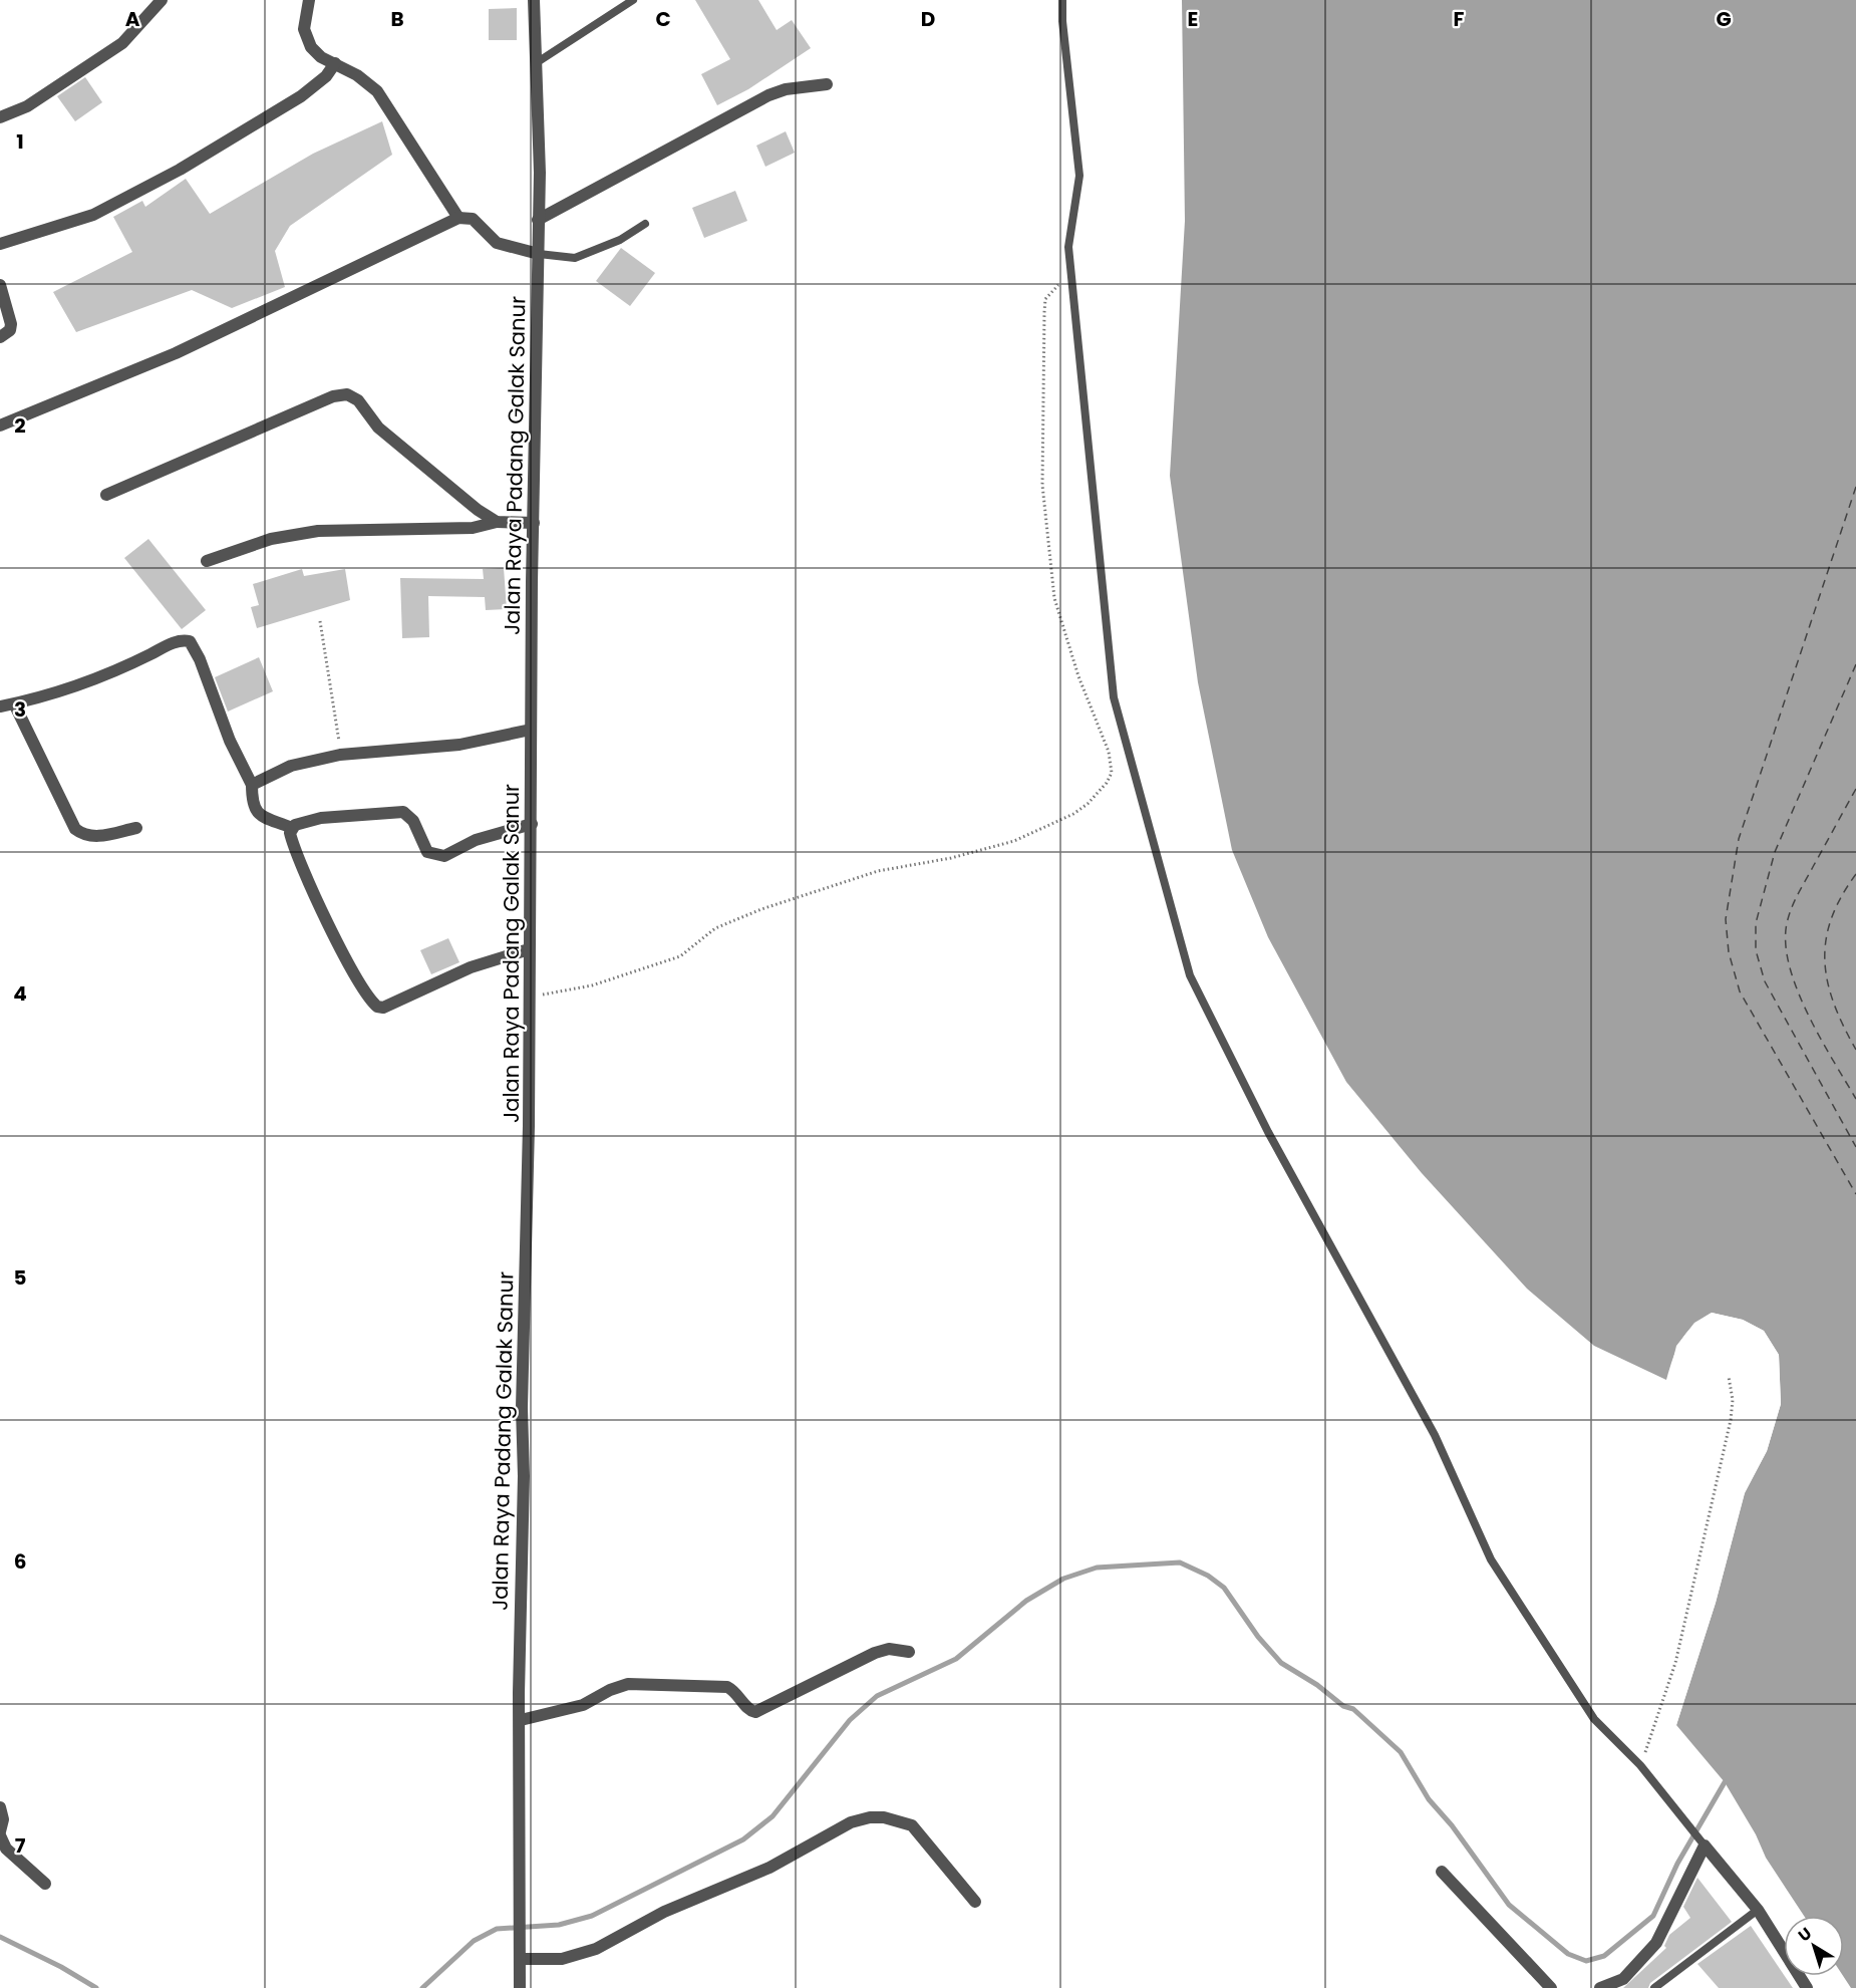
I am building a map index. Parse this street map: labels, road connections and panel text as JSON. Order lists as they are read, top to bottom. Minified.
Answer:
{"streets":{"street":["Jalan Raya Padang Galak Sanur"]},"north":"top left","grid":{"columns":["A","B","C","D","E","F","G"],"rows":["1","2","3","4","5","6","7"]}}
